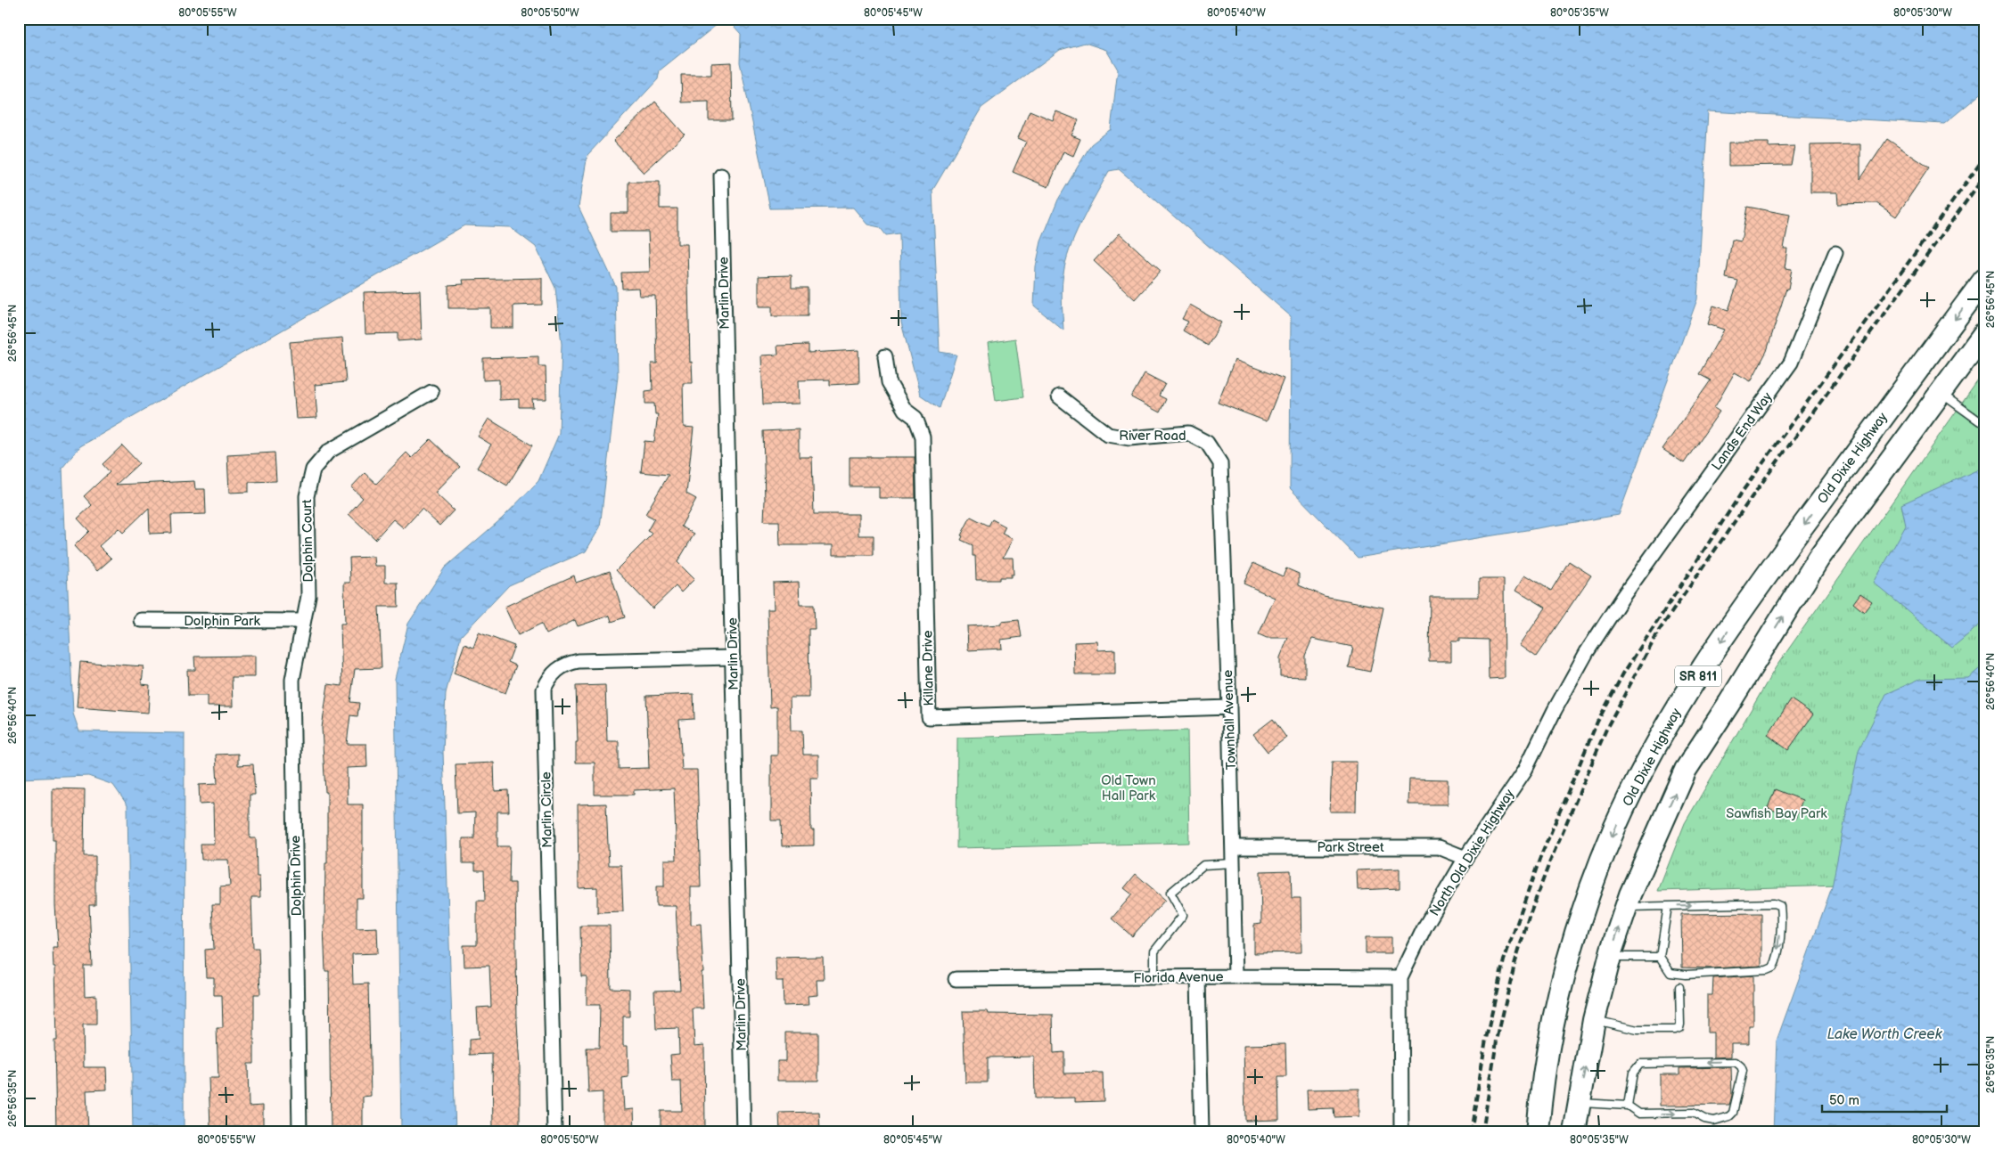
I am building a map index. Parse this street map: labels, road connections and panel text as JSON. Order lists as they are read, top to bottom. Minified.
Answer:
{"streets":{"main road":["Old Dixie Highway","SR 811"],"street":["Marlin Drive","Lands End Way","River Road","Dolphin Court","Dolphin Park","Killane Drive","Townhall Avenue","Marlin Circle","Park Street","North Old Dixie Highway","Dolphin Drive","Florida Avenue"]},"crossings":[["Marlin Drive","Marlin Circle"],["Lands End Way","North Old Dixie Highway"],["River Road","Townhall Avenue"],["Dolphin Court","Dolphin Park"],["Dolphin Court","Dolphin Drive"],["Dolphin Park","Dolphin Drive"],["Killane Drive","Townhall Avenue"],["Townhall Avenue","Park Street"],["Townhall Avenue","Florida Avenue"],["Park Street","North Old Dixie Highway"],["North Old Dixie Highway","Florida Avenue"]],"water":["Lake Worth Creek"],"parks":["Old Town Hall Park","Sawfish Bay Park"],"scale_bar":"50 m","coordinates":["80°05'55\"W","80°05'50\"W","80°05'45\"W","80°05'40\"W","80°05'35\"W","80°05'30\"W","26°56'45\"N","26°56'40\"N","26°56'35\"N"]}
